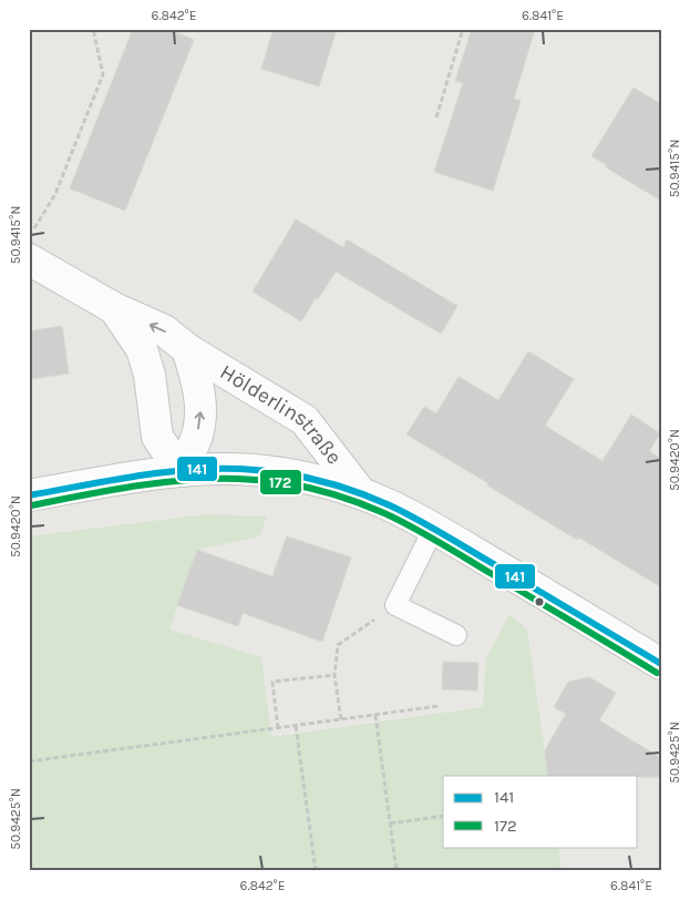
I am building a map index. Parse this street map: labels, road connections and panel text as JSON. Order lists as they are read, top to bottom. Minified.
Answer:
{"streets":{"street":["Hölderlinstraße"]},"lines":["transit line 141","transit line 172"],"legend":["141","172"],"coordinates":["6.842°E","6.841°E","50.9415°N","50.9420°N","50.9425°N"]}
